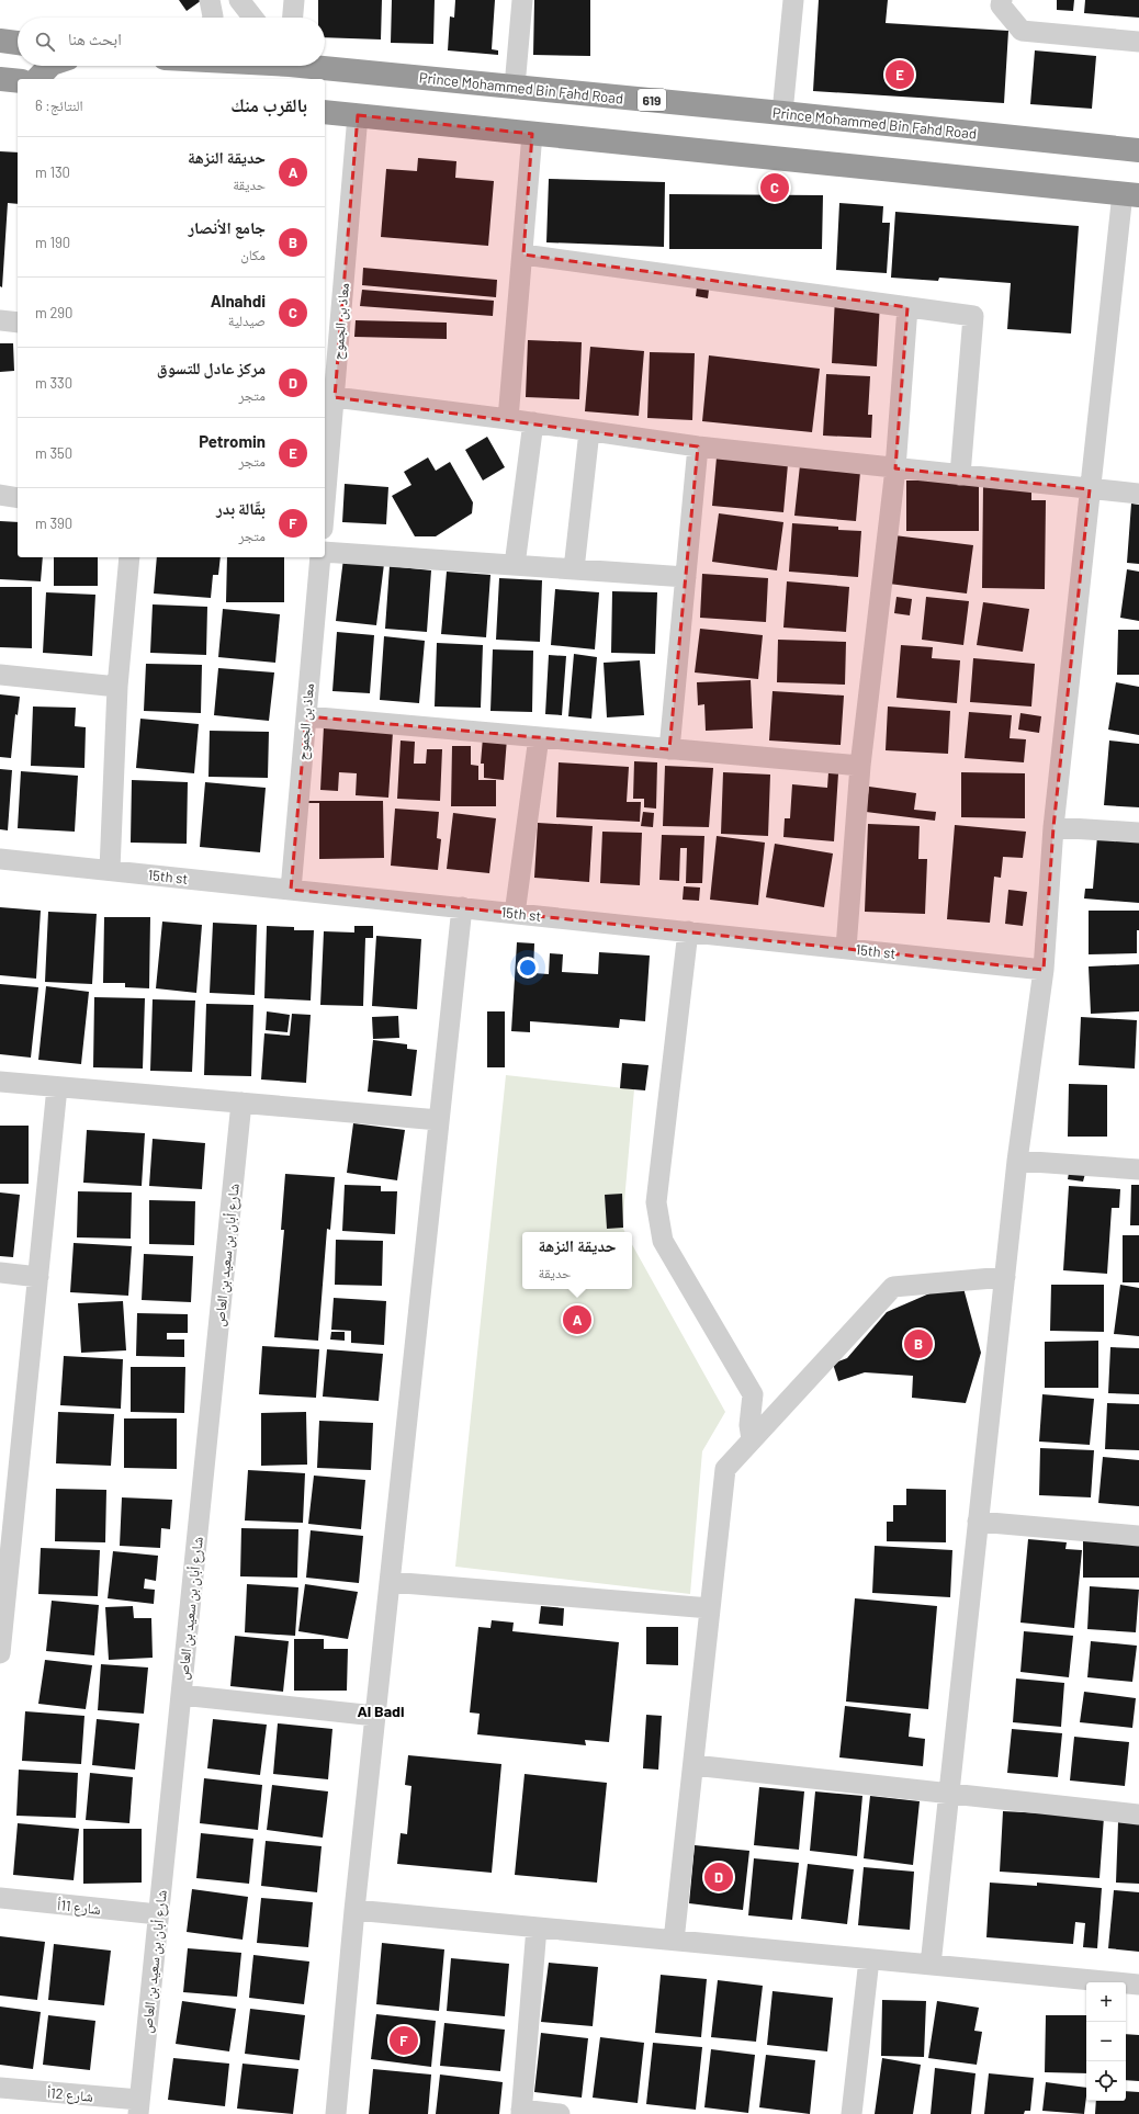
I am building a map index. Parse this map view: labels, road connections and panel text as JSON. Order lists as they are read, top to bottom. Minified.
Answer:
{"streets":{"highway":["Prince Mohammed Bin Fahd Road","619"],"street":["معاذ بن الجموح","15th st","شارع أبان بن سعيد بن العاص","شارع 11أ","شارع 12أ"]},"crossings":[["معاذ بن الجموح","15th st"],["شارع أبان بن سعيد بن العاص","شارع 11أ"],["شارع أبان بن سعيد بن العاص","شارع 12أ"]],"districts":["Al Badi"],"page":{"search":"ابحث هنا","pins":["E","C","A","B","D","F"],"heading":["بالقرب منك","النتائج: 6"],"list":[{"mark":"A","name":"حديقة النزهة","note":"حديقة","value":"130 m"},{"mark":"B","name":"جامع الأنصار","note":"مكان","value":"190 m"},{"mark":"C","name":"Alnahdi","note":"صيدلية","value":"290 m"},{"mark":"D","name":"مركز عادل للتسوق","note":"متجر","value":"330 m"},{"mark":"E","name":"Petromin","note":"متجر","value":"350 m"},{"mark":"F","name":"بقّالة بدر","note":"متجر","value":"390 m"}],"popup":["حديقة النزهة","حديقة"],"map_buttons":["+","−"]}}
